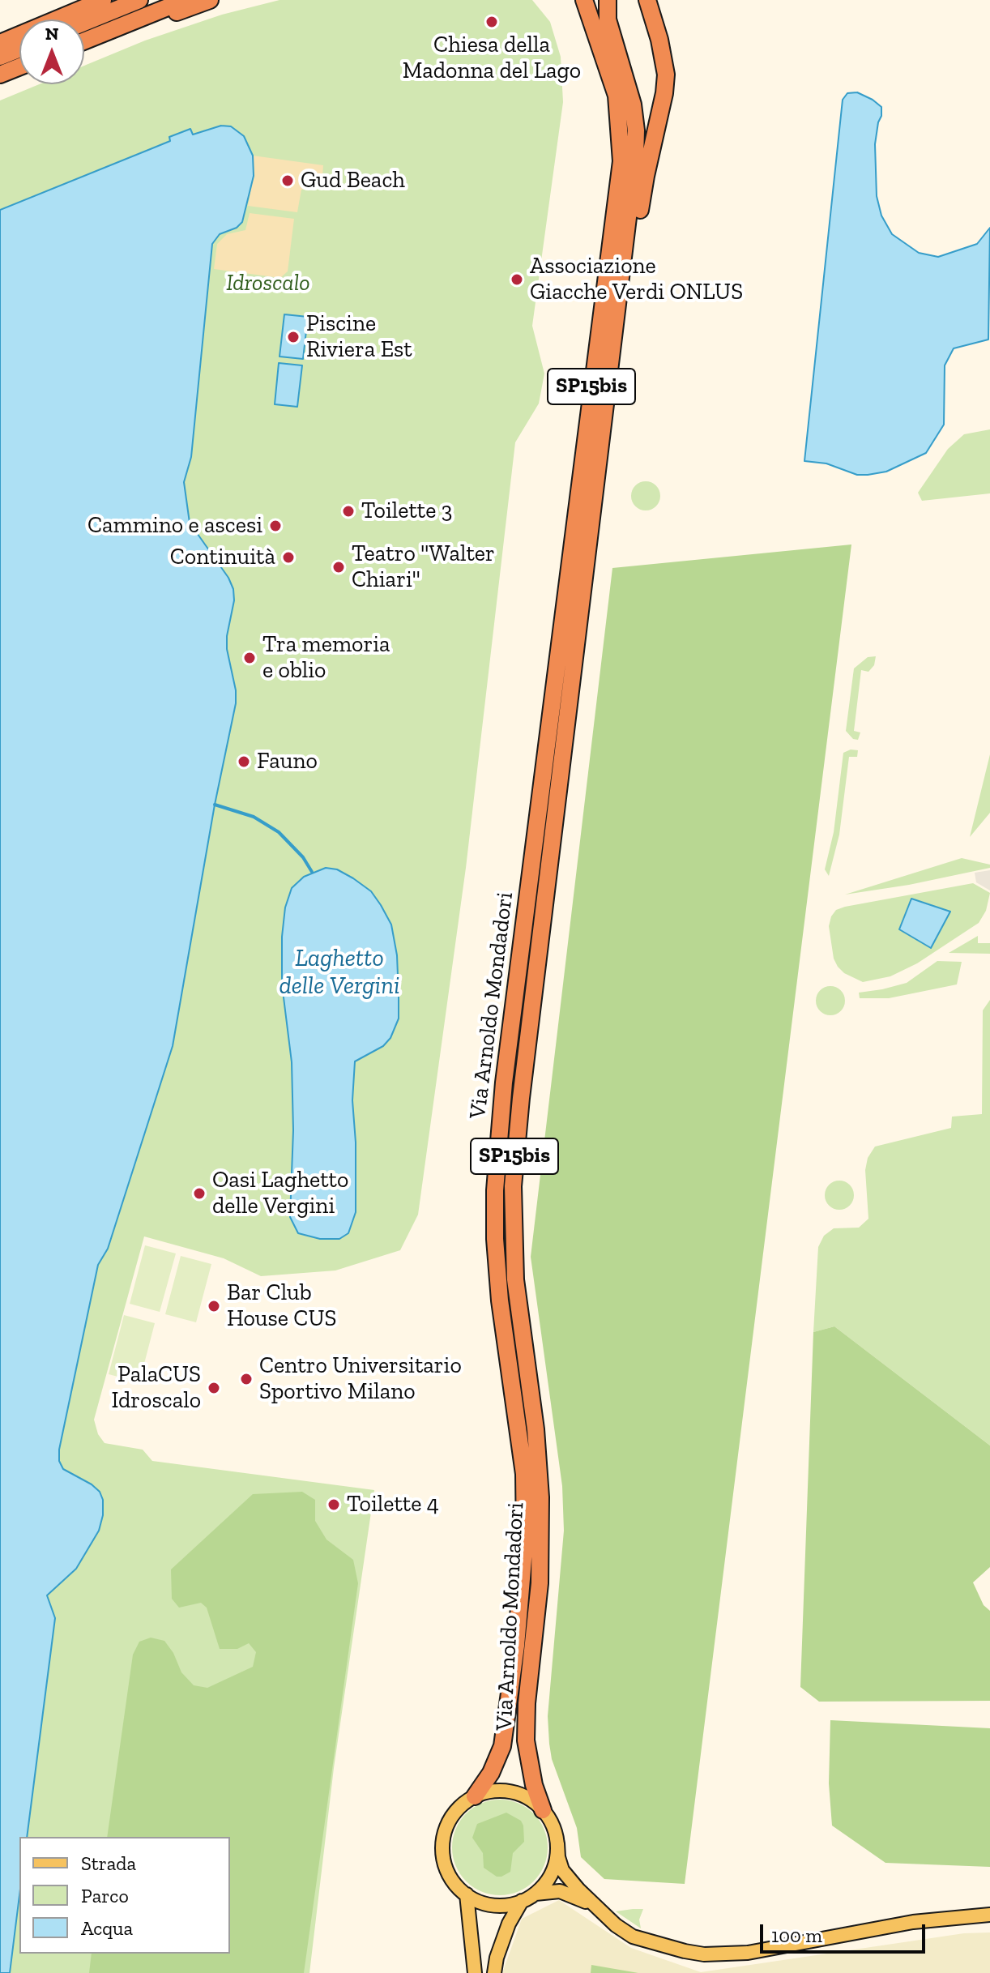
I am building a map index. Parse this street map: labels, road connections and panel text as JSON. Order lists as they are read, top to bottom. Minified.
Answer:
{"streets":{"highway":["SP15bis","Via Arnoldo Mondadori"]},"crossings":[["SP15bis","Via Arnoldo Mondadori"]],"water":["Laghetto delle Vergini"],"parks":["Idroscalo"],"places":["Chiesa della Madonna del Lago","Gud Beach","Associazione Giacche Verdi ONLUS","Piscine Riviera Est","Toilette 3","Cammino e ascesi","Continuità","Teatro \"Walter Chiari\"","Tra memoria e oblio","Fauno","Oasi Laghetto delle Vergini","Bar Club House CUS","Centro Universitario Sportivo Milano","PalaCUS Idroscalo","Toilette 4"],"legend":["Strada","Parco","Acqua"],"scale_bar":"100 m","north":"top"}
